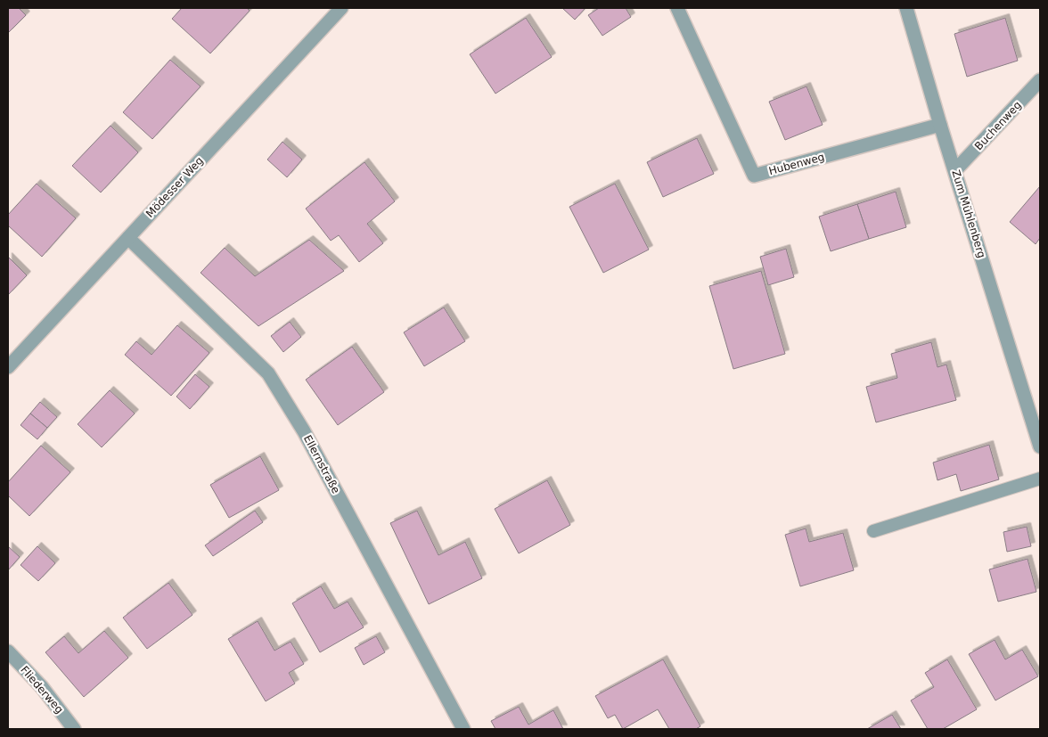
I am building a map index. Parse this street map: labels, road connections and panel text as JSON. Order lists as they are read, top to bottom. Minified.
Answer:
{"streets":{"street":["Buchenweg","Hubenweg","Mödesser Weg","Zum Mühlenberg","Ellernstraße","Fliederweg"]},"crossings":[["Buchenweg","Zum Mühlenberg"],["Hubenweg","Zum Mühlenberg"],["Mödesser Weg","Ellernstraße"]]}
